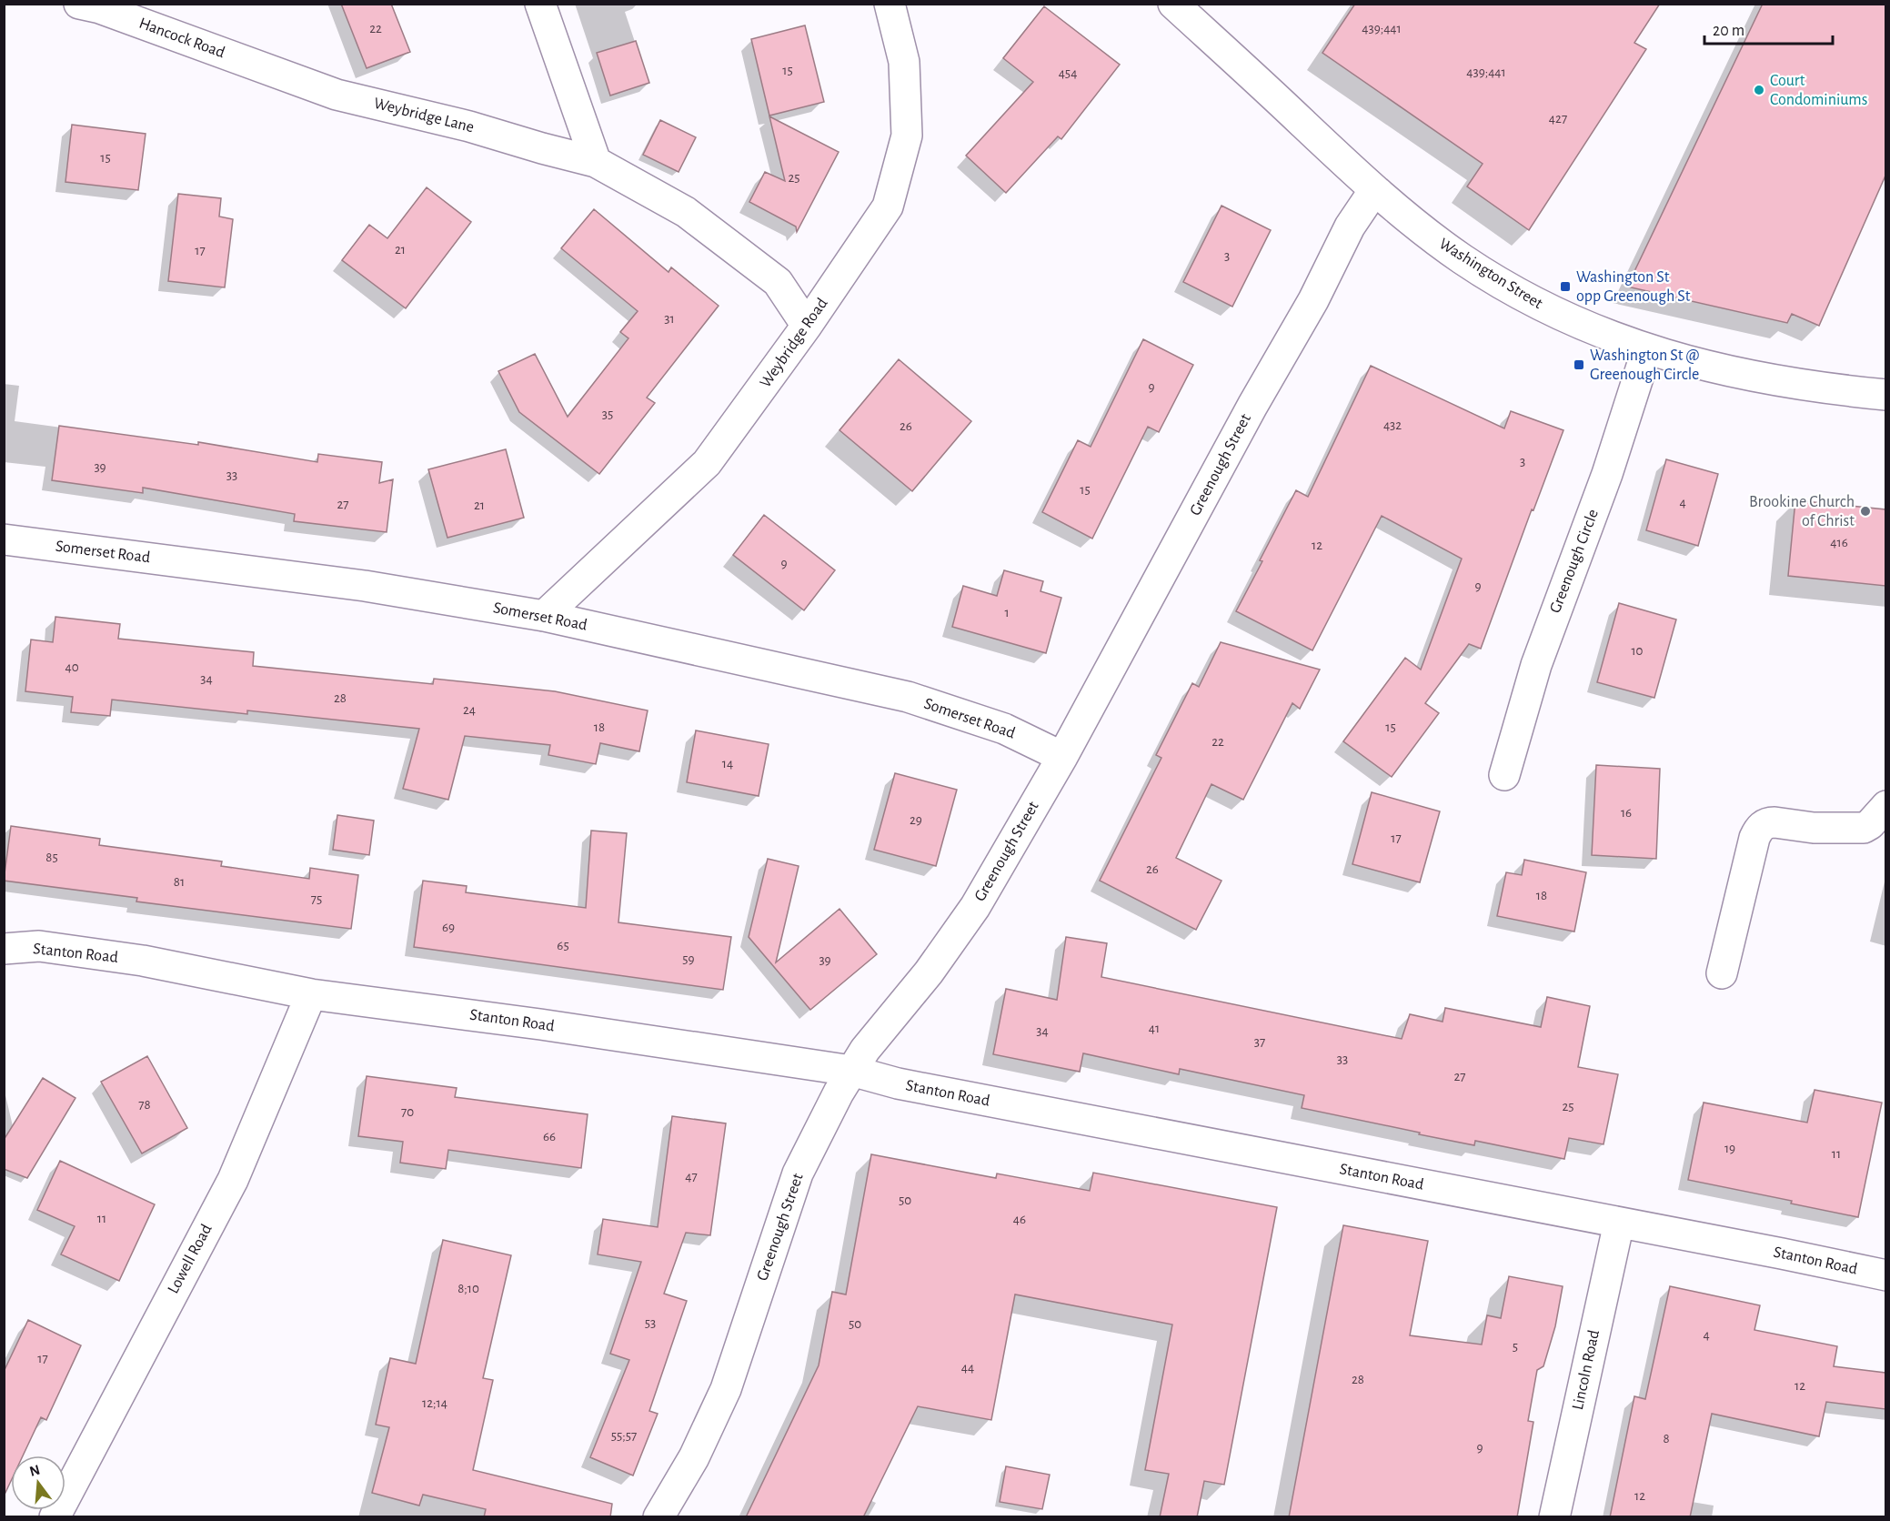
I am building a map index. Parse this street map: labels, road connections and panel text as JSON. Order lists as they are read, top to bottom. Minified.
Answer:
{"streets":{"street":["Hancock Road","Weybridge Lane","Washington Street","Weybridge Road","Greenough Street","Somerset Road","Greenough Circle","Stanton Road","Lowell Road","Lincoln Road"]},"crossings":[["Hancock Road","Weybridge Lane"],["Weybridge Lane","Weybridge Road"],["Washington Street","Greenough Street"],["Washington Street","Greenough Circle"],["Weybridge Road","Somerset Road"],["Greenough Street","Somerset Road"],["Greenough Street","Stanton Road"],["Stanton Road","Lowell Road"],["Stanton Road","Lincoln Road"]],"places":{"other":["Court Condominiums","Brookine Church of Christ"],"transit":["Washington St opp Greenough St","Washington St @ Greenough Circle"]},"house_numbers":["22","439;441","15","439;441","454","427","15","25","21","17","3","31","9","35","432","26","3","39","33","15","4","27","21","416","12","9","9","1","10","40","34","28","24","18","15","22","14","16","29","17","85","26","81","18","75","69","65","59","39","41","34","37","33","27","78","25","70","66","19","11","47","50","11","46","8;10","53","50","4","5","17","44","28","12","12;14","55;57","8","9","12"],"scale_bar":"20 m","north":"top"}
